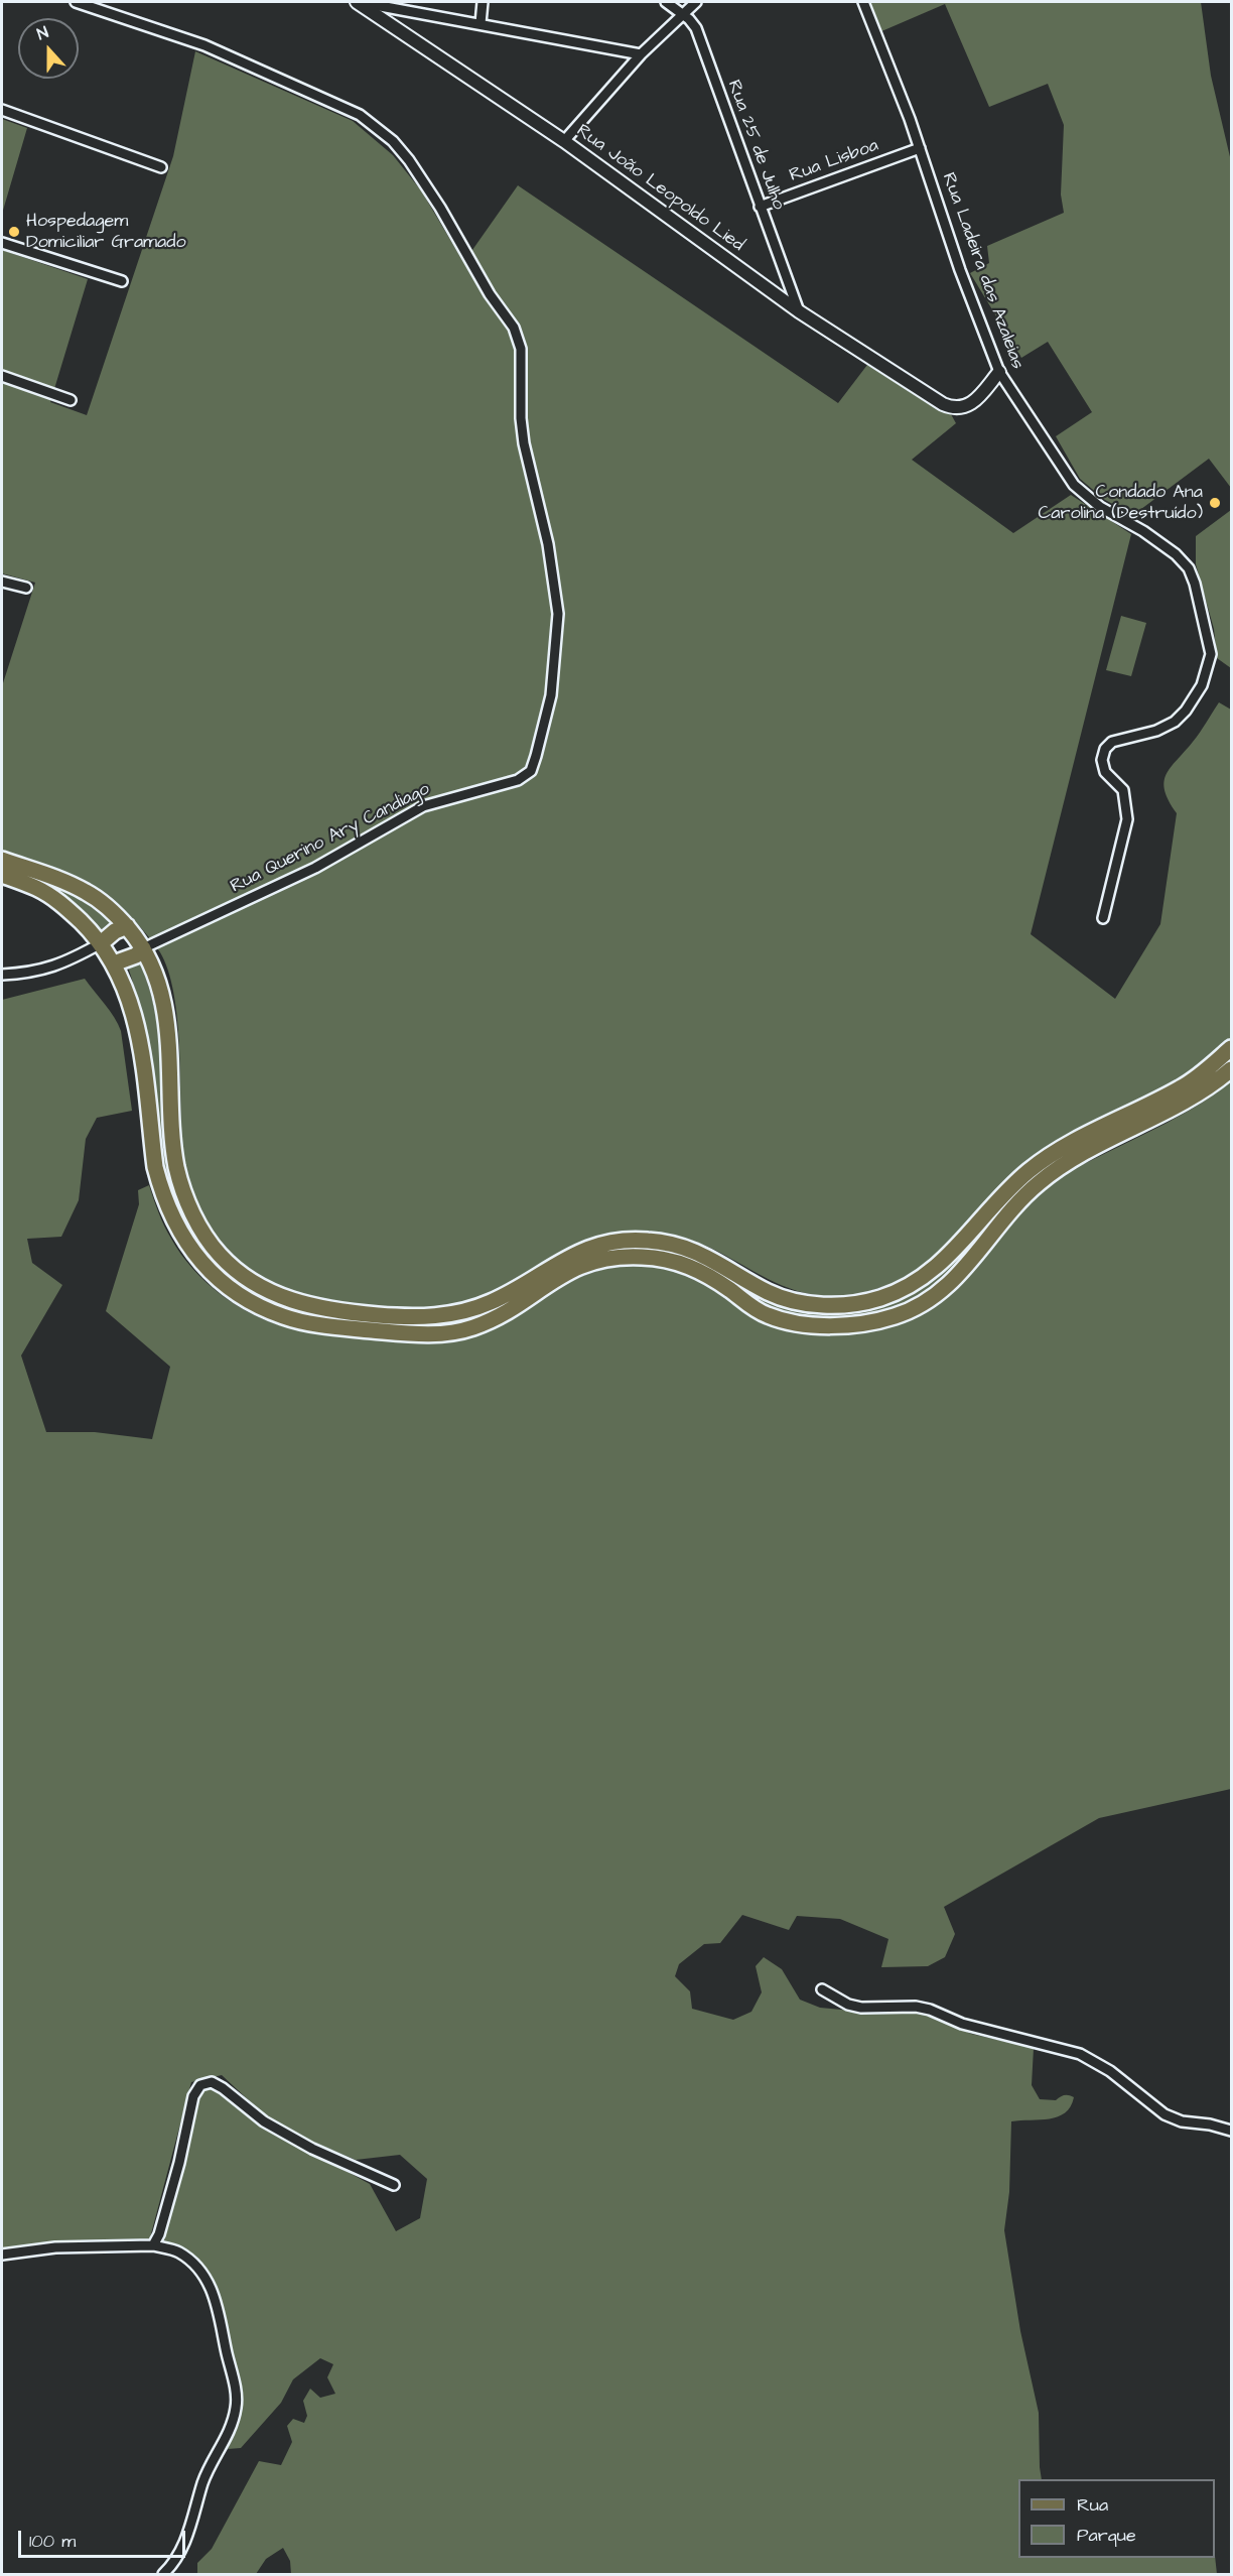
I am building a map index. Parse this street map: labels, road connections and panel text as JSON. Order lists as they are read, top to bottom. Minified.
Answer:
{"streets":{"street":["Rua 25 de Julho","Rua Lisboa","Rua João Leopoldo Lied","Rua Ladeira das Azaleias","Rua Querino Ary Candiago"]},"crossings":[["Rua 25 de Julho","Rua Lisboa"],["Rua 25 de Julho","Rua João Leopoldo Lied"],["Rua Lisboa","Rua Ladeira das Azaleias"],["Rua João Leopoldo Lied","Rua Ladeira das Azaleias"]],"places":["Hospedagem Domiciliar Gramado","Condado Ana Carolina (Destruído)"],"legend":["Rua","Parque"],"scale_bar":"100 m","north":"top"}
